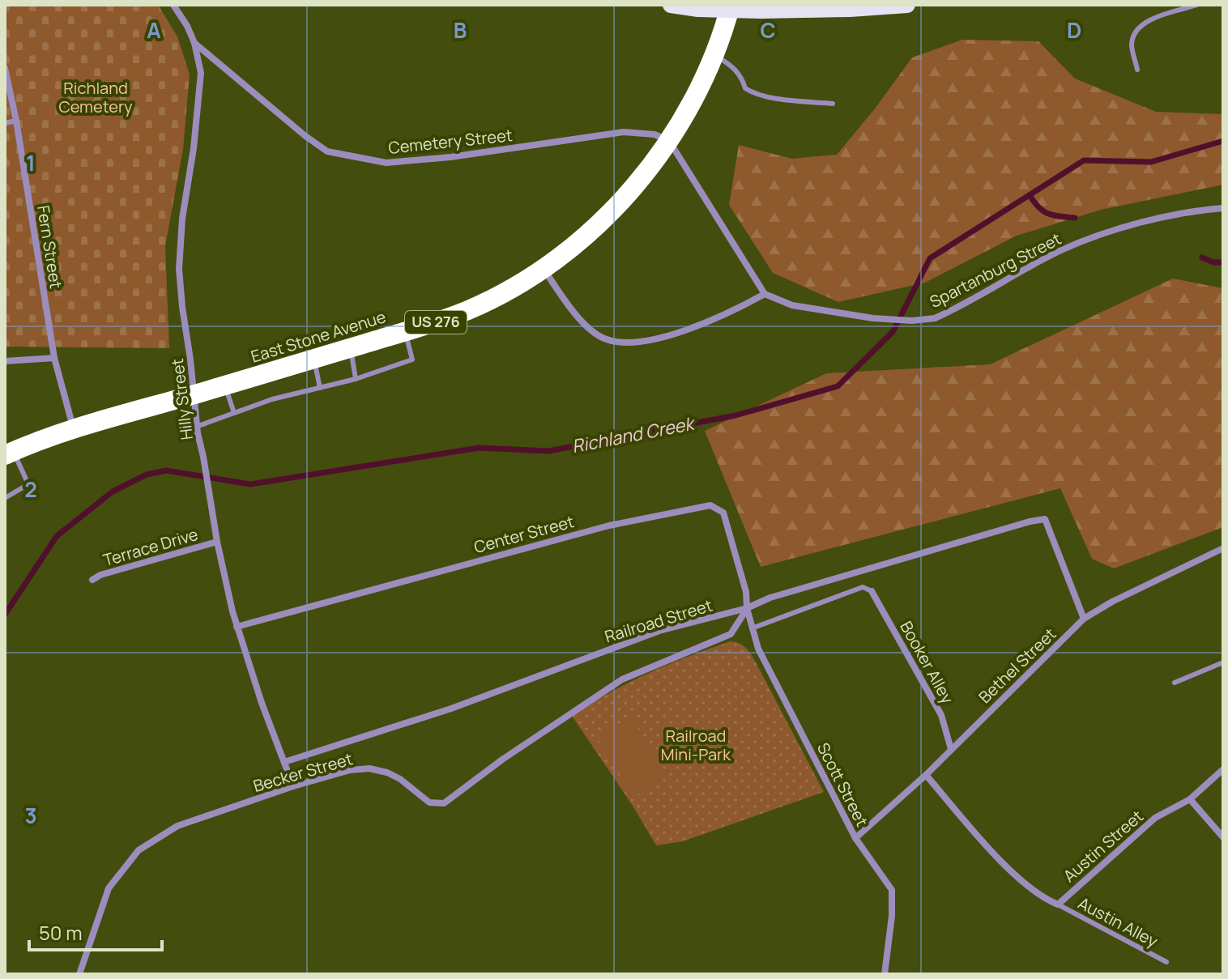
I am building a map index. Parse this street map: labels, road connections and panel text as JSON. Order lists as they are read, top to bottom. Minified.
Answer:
{"streets":{"highway":["US 276","East Stone Avenue"],"street":["Cemetery Street","Fern Street","Spartanburg Street","Hilly Street","Center Street","Terrace Drive","Railroad Street","Booker Alley","Bethel Street","Becker Street","Scott Street","Austin Street"],"lane":["Austin Alley"]},"crossings":[["Cemetery Street","East Stone Avenue"],["Cemetery Street","Hilly Street"],["Fern Street","East Stone Avenue"],["East Stone Avenue","Hilly Street"],["Hilly Street","Center Street"],["Hilly Street","Terrace Drive"],["Hilly Street","Railroad Street"],["Hilly Street","Becker Street"],["Center Street","Railroad Street"],["Center Street","Becker Street"],["Center Street","Scott Street"],["Railroad Street","Bethel Street"],["Railroad Street","Becker Street"],["Railroad Street","Scott Street"],["Booker Alley","Bethel Street"],["Bethel Street","Scott Street"],["Bethel Street","Austin Street"],["Becker Street","Scott Street"],["Austin Street","Austin Alley"]],"water":["Richland Creek"],"parks":["Richland Cemetery","Railroad Mini-Park"],"scale_bar":"50 m","grid":{"columns":["A","B","C","D"],"rows":["1","2","3"]}}
